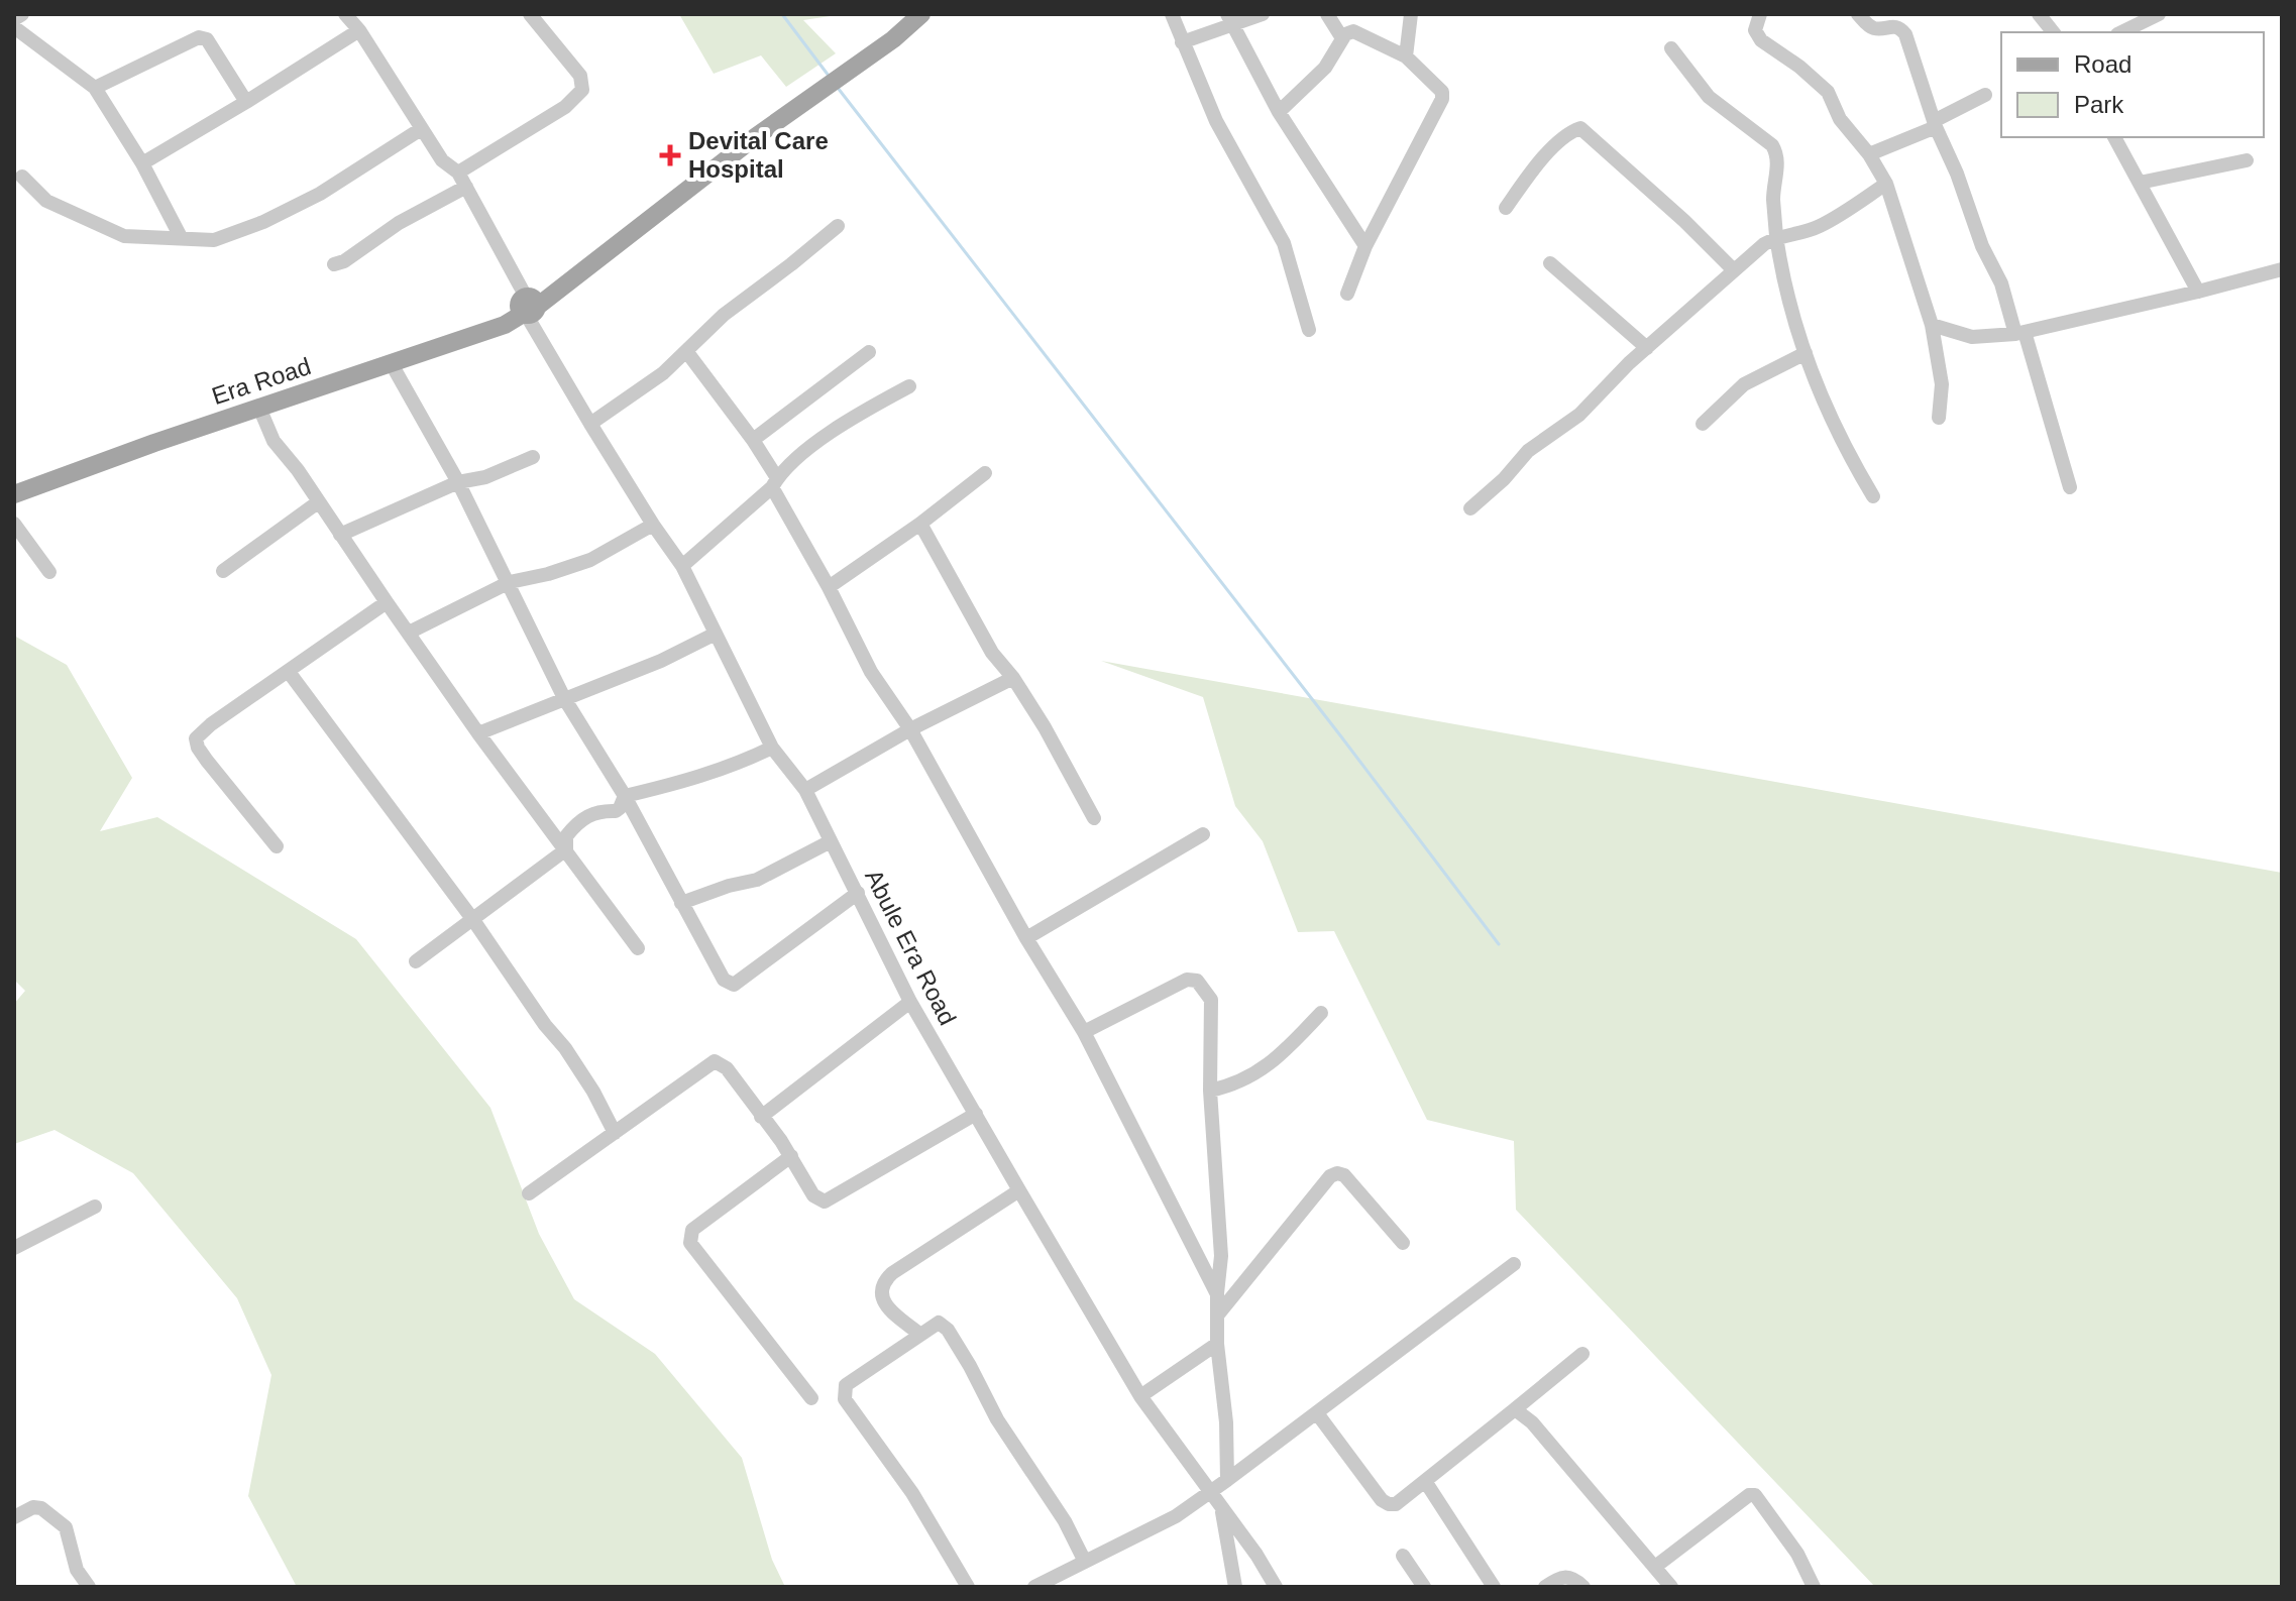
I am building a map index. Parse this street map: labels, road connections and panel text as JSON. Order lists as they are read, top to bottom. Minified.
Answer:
{"streets":{"main road":["Era Road"],"street":["Abule Era Road"]},"crossings":[["Era Road","Abule Era Road"]],"places":{"health":["Devital Care Hospital"]},"legend":["Road","Park"]}
